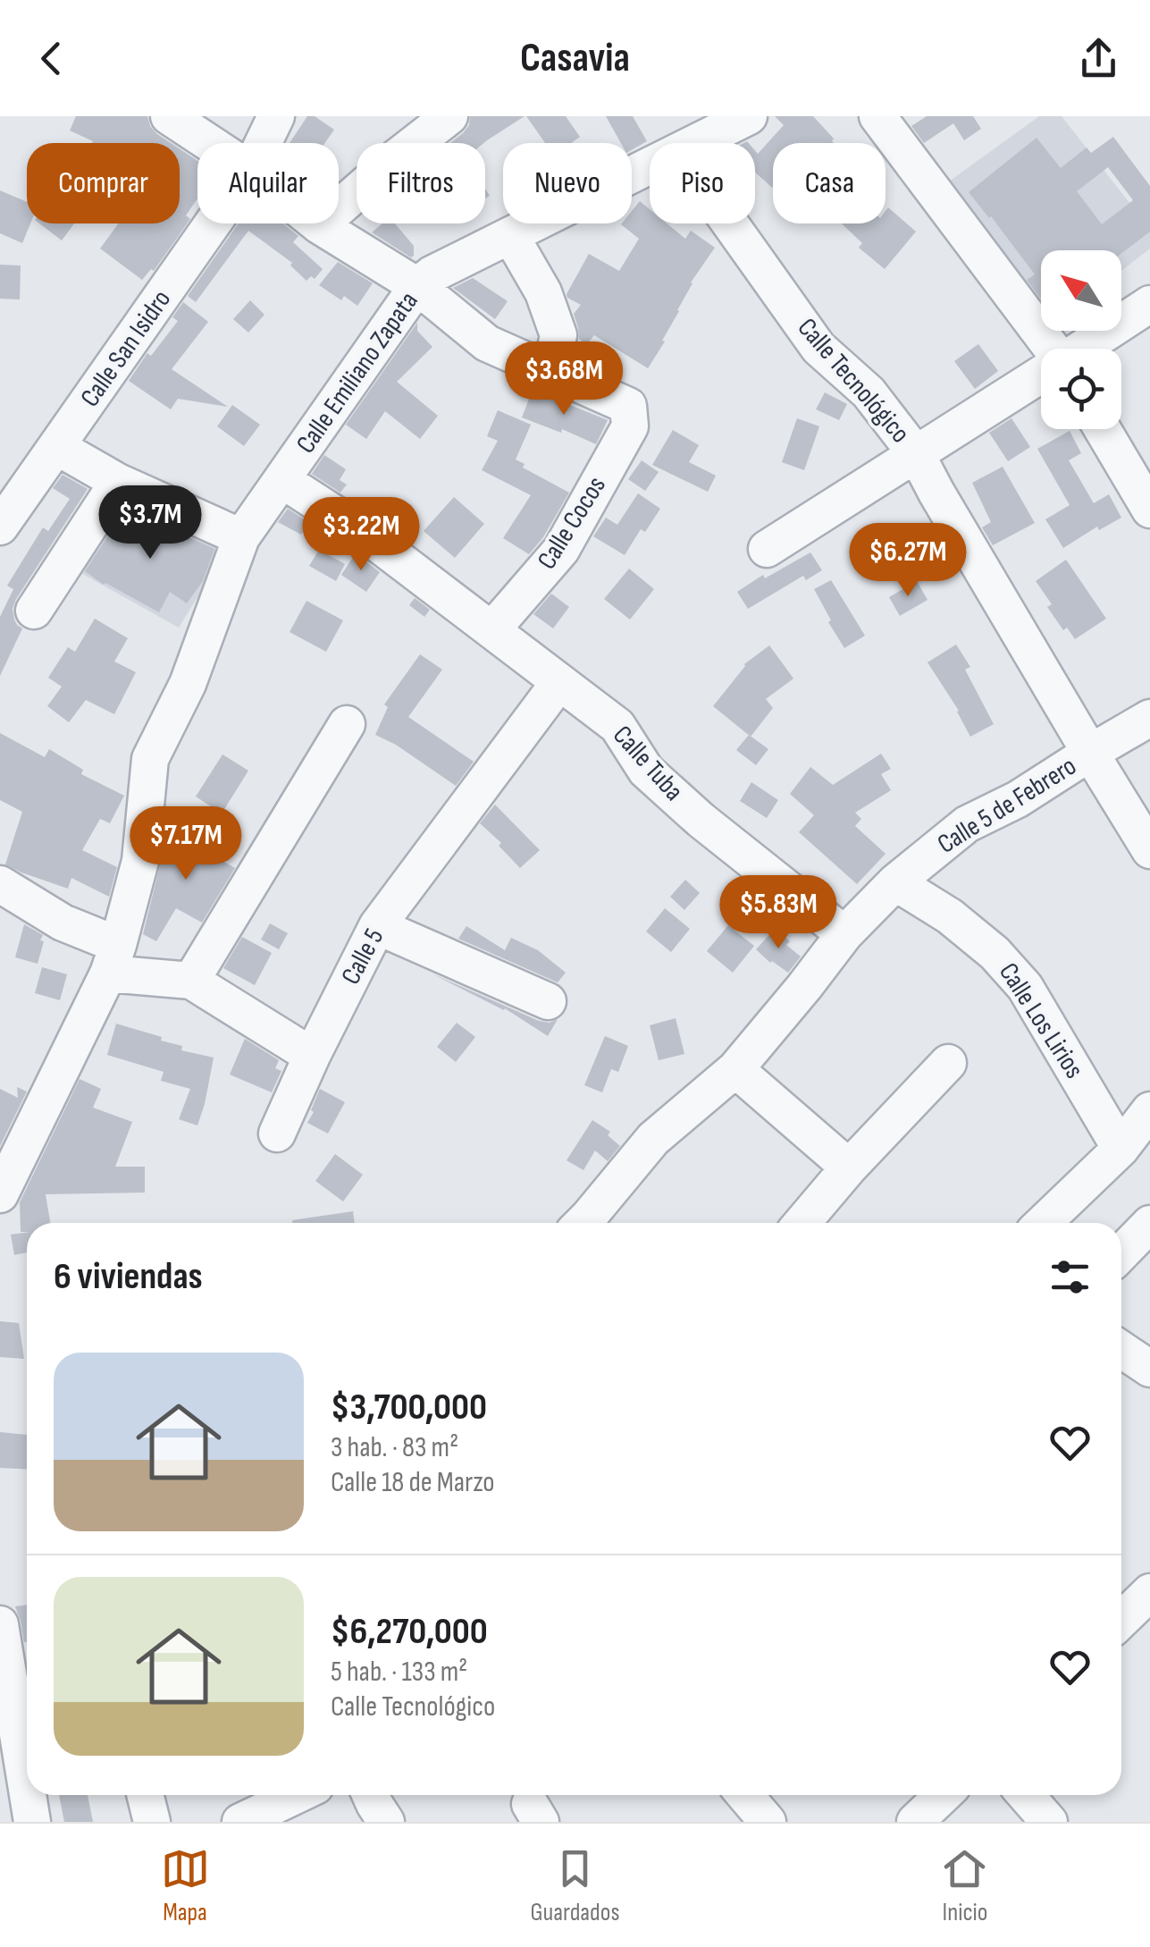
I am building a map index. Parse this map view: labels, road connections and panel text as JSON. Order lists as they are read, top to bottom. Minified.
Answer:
{"streets":{"street":["Calle San Isidro","Calle Emiliano Zapata","Calle Tecnológico","Calle Cocos","Calle Tuba","Calle 5 de Febrero","Calle 5","Calle Los Lirios"]},"crossings":[["Calle Emiliano Zapata","Calle Tuba"],["Calle Tecnológico","Calle 5 de Febrero"],["Calle Cocos","Calle Tuba"],["Calle Tuba","Calle 5 de Febrero"],["Calle Tuba","Calle 5"],["Calle 5 de Febrero","Calle Los Lirios"]],"north":"top left","page":{"header":"Casavia","chip":["Comprar","Alquilar","Filtros","Nuevo","Piso","Casa"],"price":["$3.68M","$3.7M","$3.22M","$6.27M","$7.17M","$5.83M"],"heading":"6 viviendas","list":[{"name":"$3,700,000","note":"3 hab. · 83 m² · Calle 18 de Marzo"},{"name":"$6,270,000","note":"5 hab. · 133 m² · Calle Tecnológico"}],"tabs":["Mapa","Guardados","Inicio"]}}
